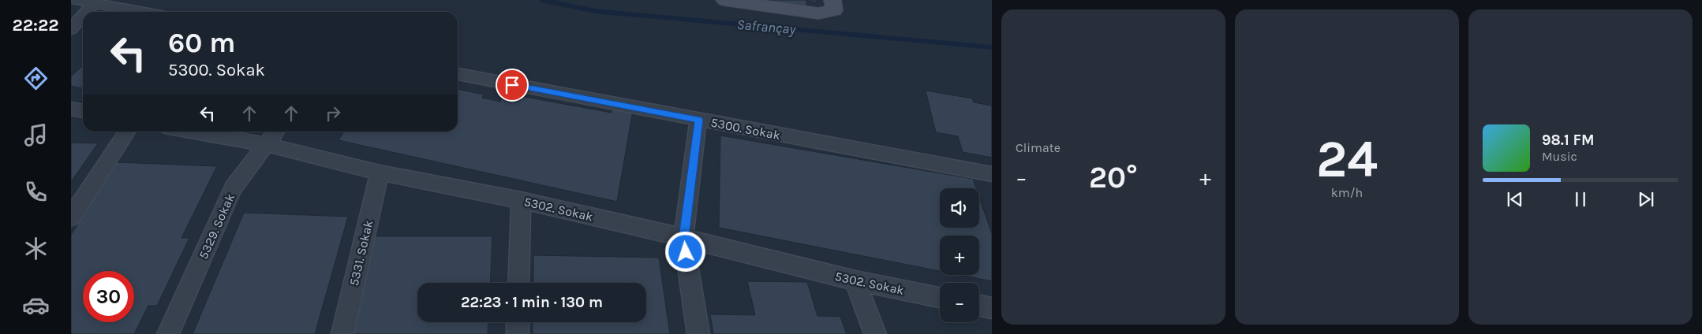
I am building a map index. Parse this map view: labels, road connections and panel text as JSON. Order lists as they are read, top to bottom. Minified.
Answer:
{"streets":{"street":["5300. Sokak","5302. Sokak","5329. Sokak","5331. Sokak"]},"crossings":[["5302. Sokak","5329. Sokak"],["5302. Sokak","5331. Sokak"]],"water":["Safrançay"],"page":{"tabs":"22:22","tile":["Climate",["24","km/h"]],"turn":["60 m","5300. Sokak"],"song":["98.1 FM","Music"],"heat":["−","20°","+"],"map_buttons":["+","−"],"limit":"30","trip":"22:23 · 1 min · 130 m"}}
